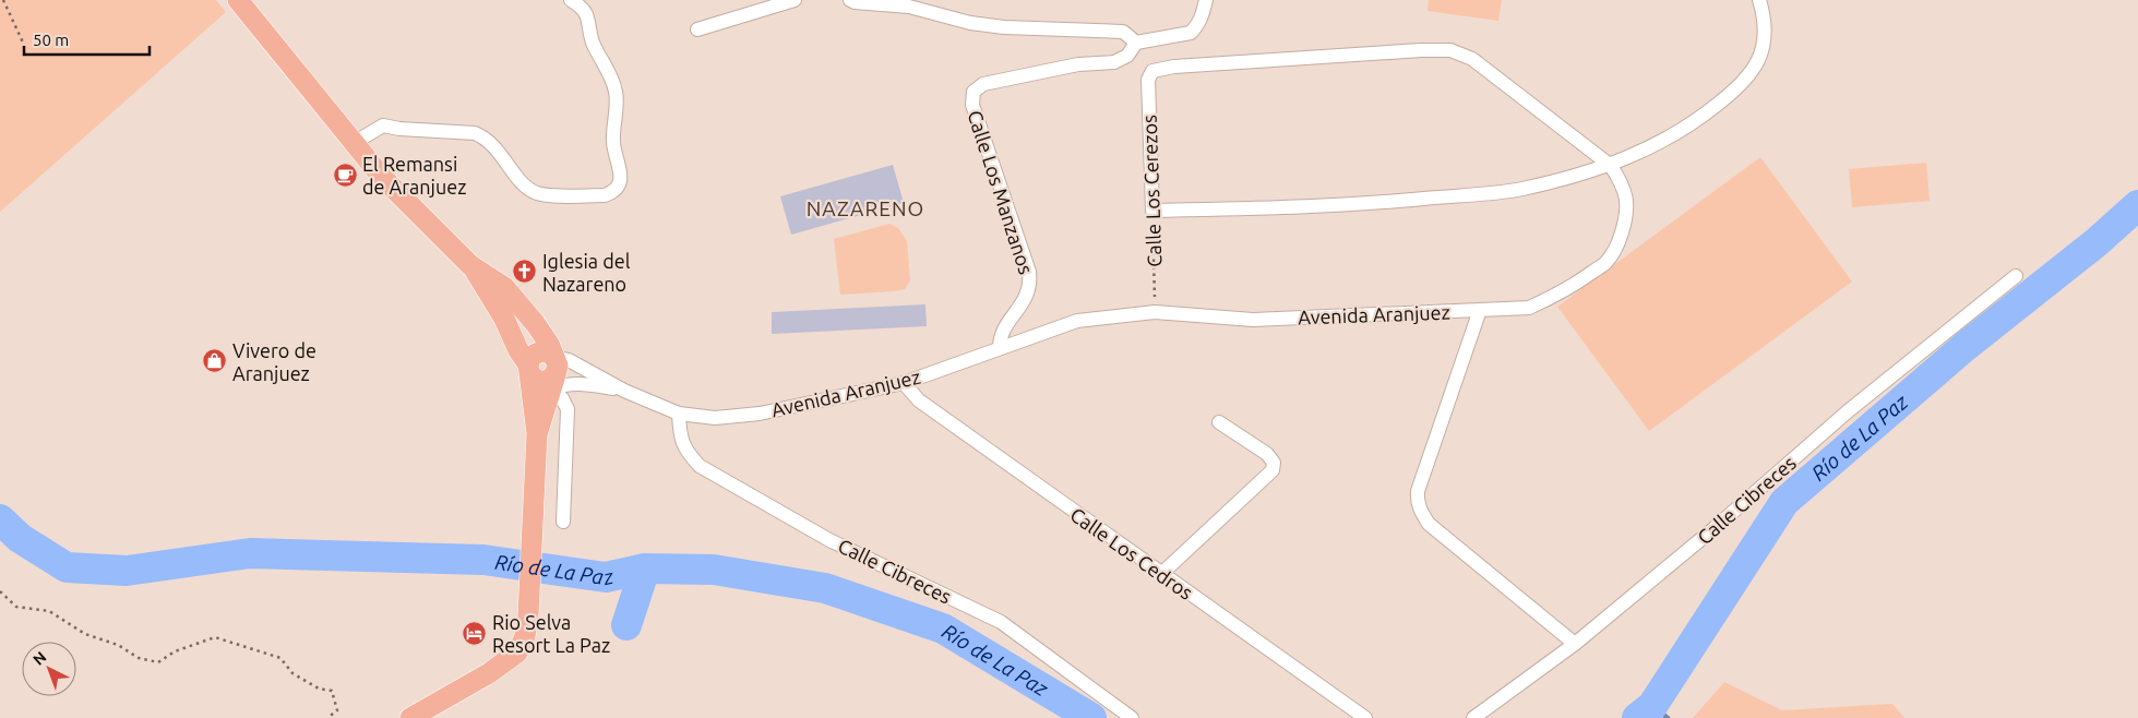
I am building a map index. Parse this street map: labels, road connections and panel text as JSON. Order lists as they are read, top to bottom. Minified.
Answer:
{"streets":{"street":["Calle Los Cerezos","Calle Los Manzanos","Avenida Aranjuez","Calle Cibreces","Calle Los Cedros"]},"crossings":[["Calle Los Cerezos","Avenida Aranjuez"],["Calle Los Manzanos","Avenida Aranjuez"],["Avenida Aranjuez","Calle Cibreces"],["Avenida Aranjuez","Calle Los Cedros"]],"districts":["NAZARENO"],"water":["Río de La Paz"],"places":{"cafe":["El Remansi de Aranjuez"],"church":["Iglesia del Nazareno"],"shop":["Vivero de Aranjuez"],"hotel":["Rio Selva Resort La Paz"]},"scale_bar":"50 m","north":"top left"}
